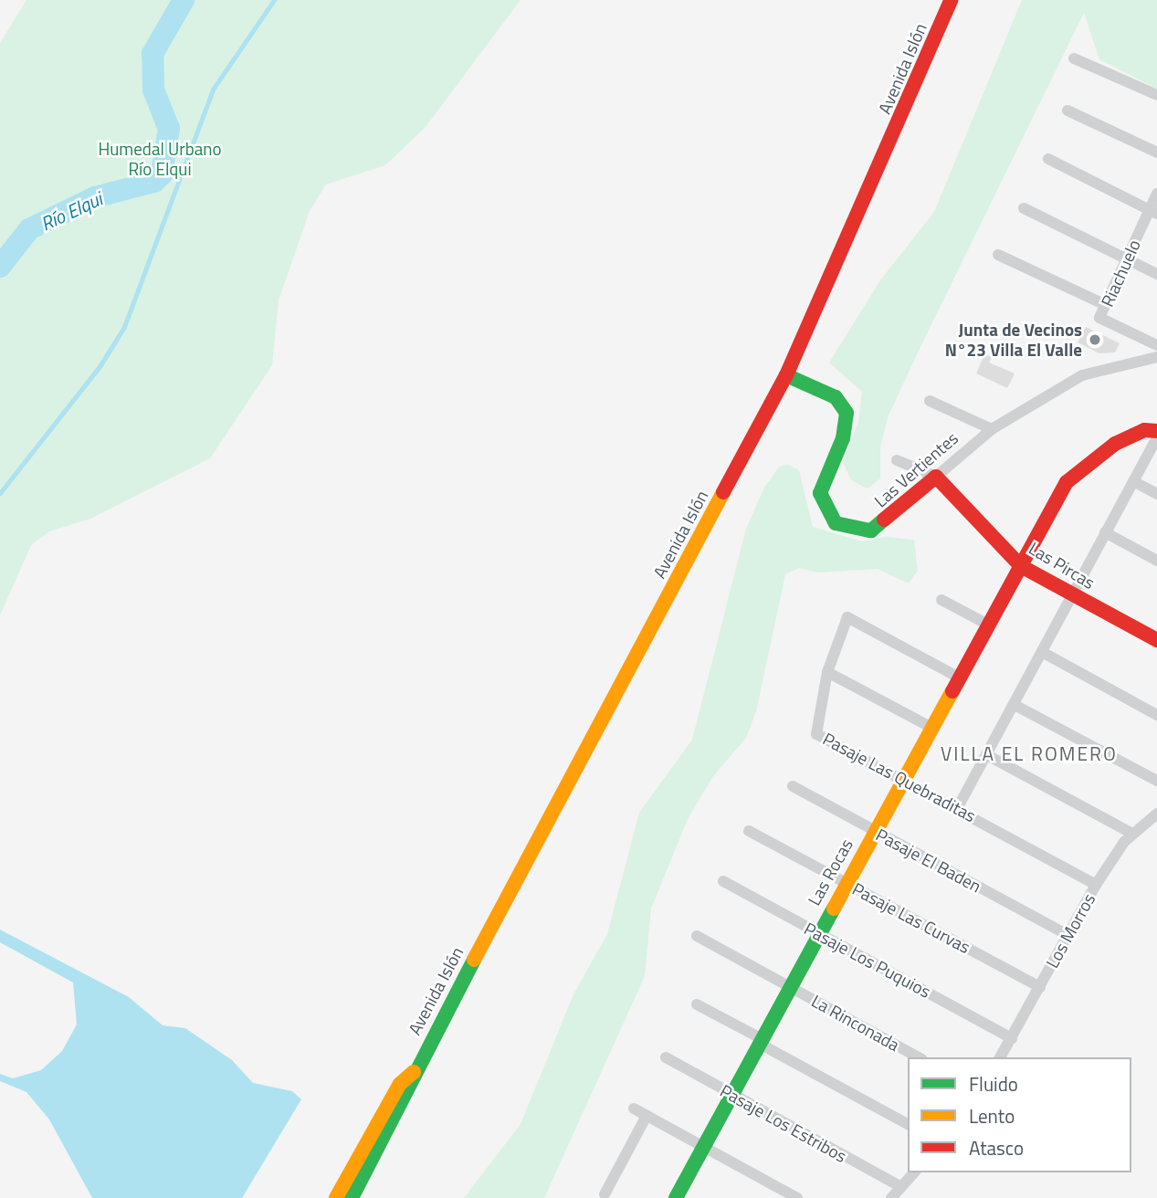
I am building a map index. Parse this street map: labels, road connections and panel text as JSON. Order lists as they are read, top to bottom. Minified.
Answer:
{"streets":{"street":["Avenida Islón","Riachuelo","Las Vertientes","Las Pircas","Pasaje Las Quebraditas","Pasaje El Baden","Las Rocas","Pasaje Las Curvas","Los Morros","Pasaje Los Puquios","La Rinconada","Pasaje Los Estribos"]},"crossings":[["Avenida Islón","Las Vertientes"],["Las Vertientes","Las Pircas"],["Las Pircas","Las Rocas"],["Pasaje Las Quebraditas","Las Rocas"],["Pasaje Las Quebraditas","Los Morros"],["Pasaje El Baden","Las Rocas"],["Pasaje El Baden","Los Morros"],["Las Rocas","Pasaje Las Curvas"],["Las Rocas","Pasaje Los Puquios"],["Las Rocas","La Rinconada"],["Las Rocas","Pasaje Los Estribos"],["Pasaje Las Curvas","Los Morros"],["Los Morros","Pasaje Los Puquios"]],"districts":["VILLA EL ROMERO"],"water":["Río Elqui"],"parks":["Humedal Urbano Río Elqui"],"places":["Junta de Vecinos N°23 Villa El Valle"],"legend":["Fluido","Lento","Atasco"]}
